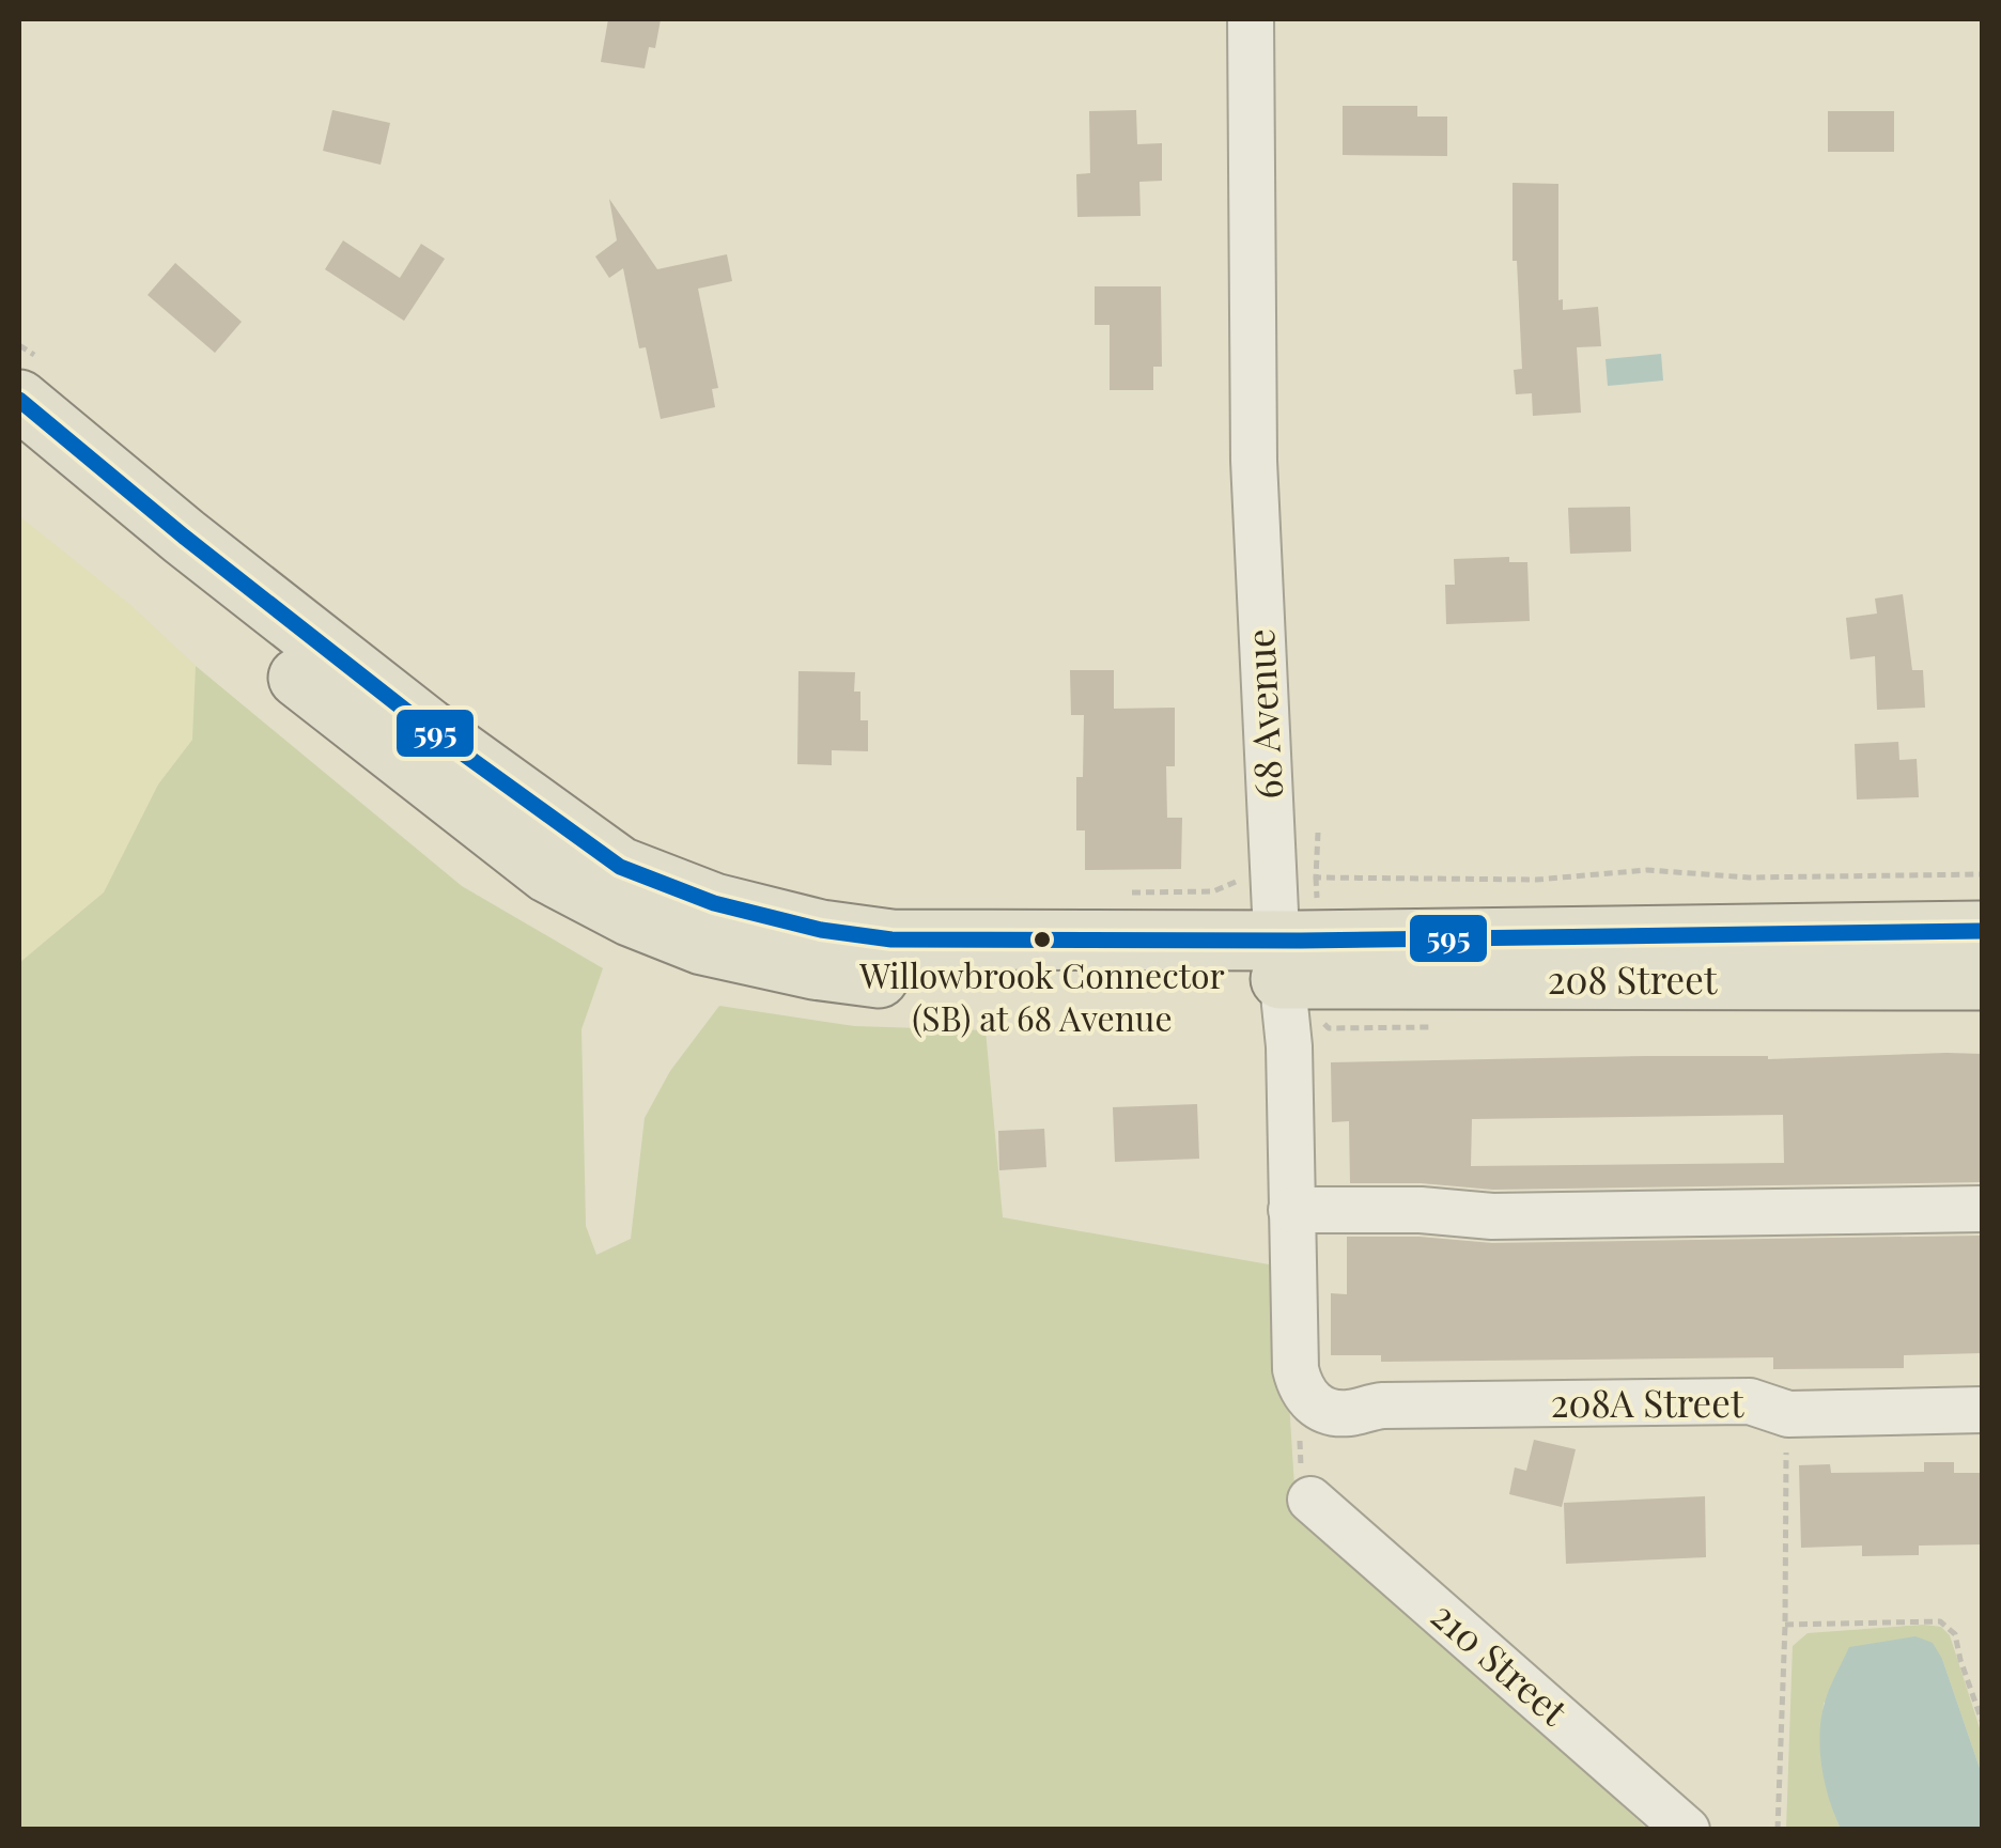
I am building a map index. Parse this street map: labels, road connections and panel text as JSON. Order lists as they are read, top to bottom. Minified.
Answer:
{"streets":{"main road":["208 Street"],"street":["68 Avenue","208A Street","210 Street"]},"crossings":[["68 Avenue","208 Street"],["68 Avenue","208A Street"]],"places":["Willowbrook Connector (SB) at 68 Avenue"],"lines":["transit line 595"]}
